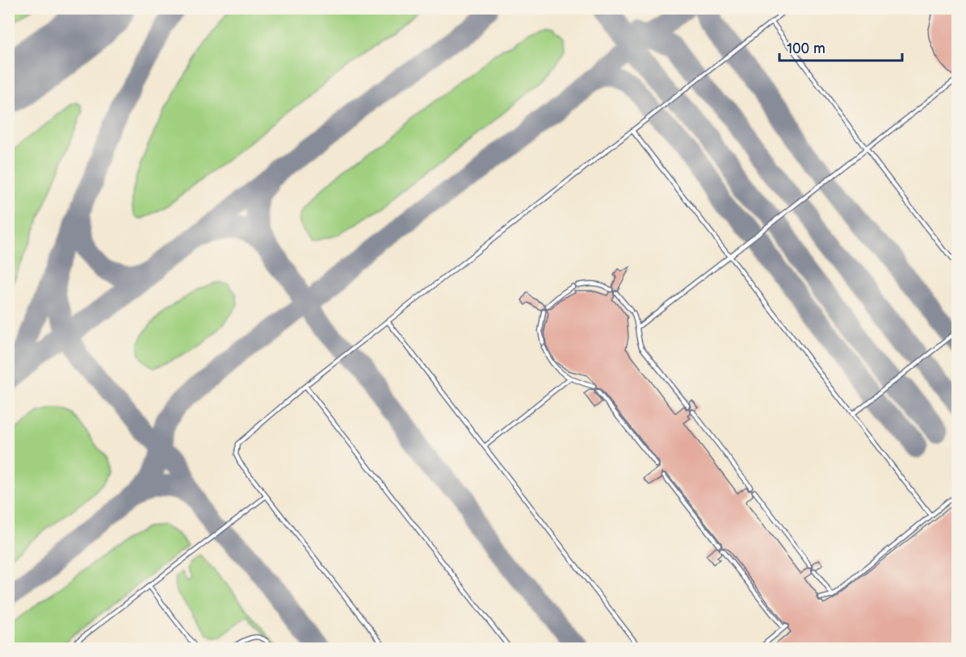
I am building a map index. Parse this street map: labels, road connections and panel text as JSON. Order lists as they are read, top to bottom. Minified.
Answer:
{"scale_bar":"100 m"}
